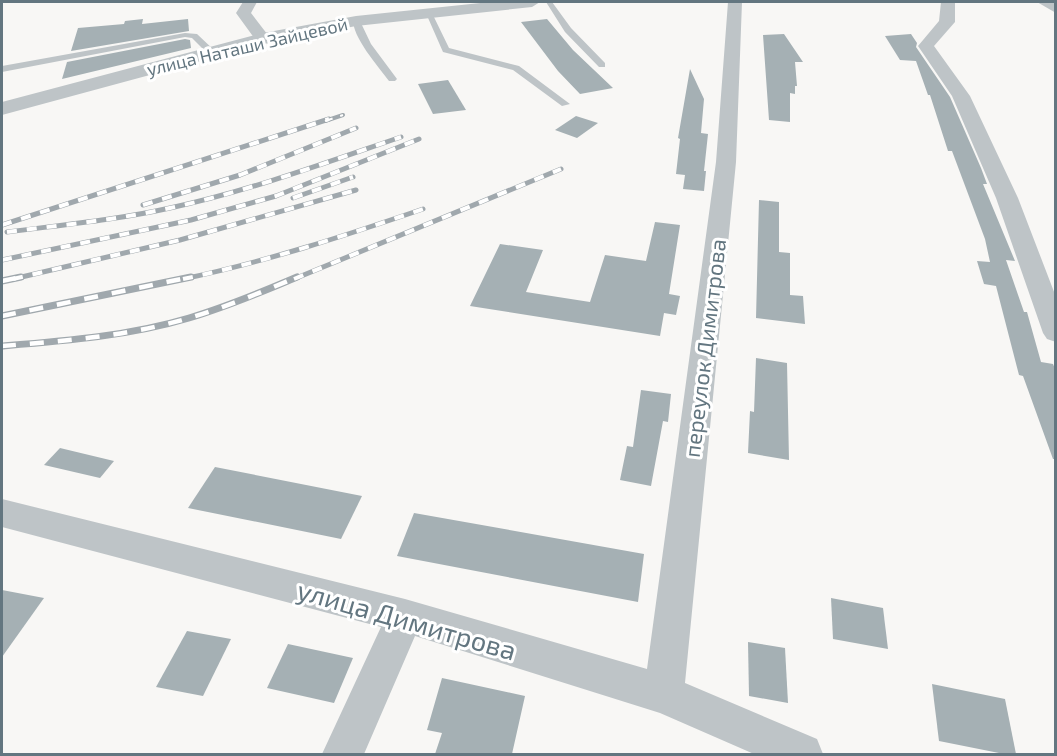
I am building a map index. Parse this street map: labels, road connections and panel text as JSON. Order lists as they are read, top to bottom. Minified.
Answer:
{"streets":{"street":["улица Наташи Зайцевой","переулок Димитрова","улица Димитрова"]},"crossings":[["переулок Димитрова","улица Димитрова"]]}
